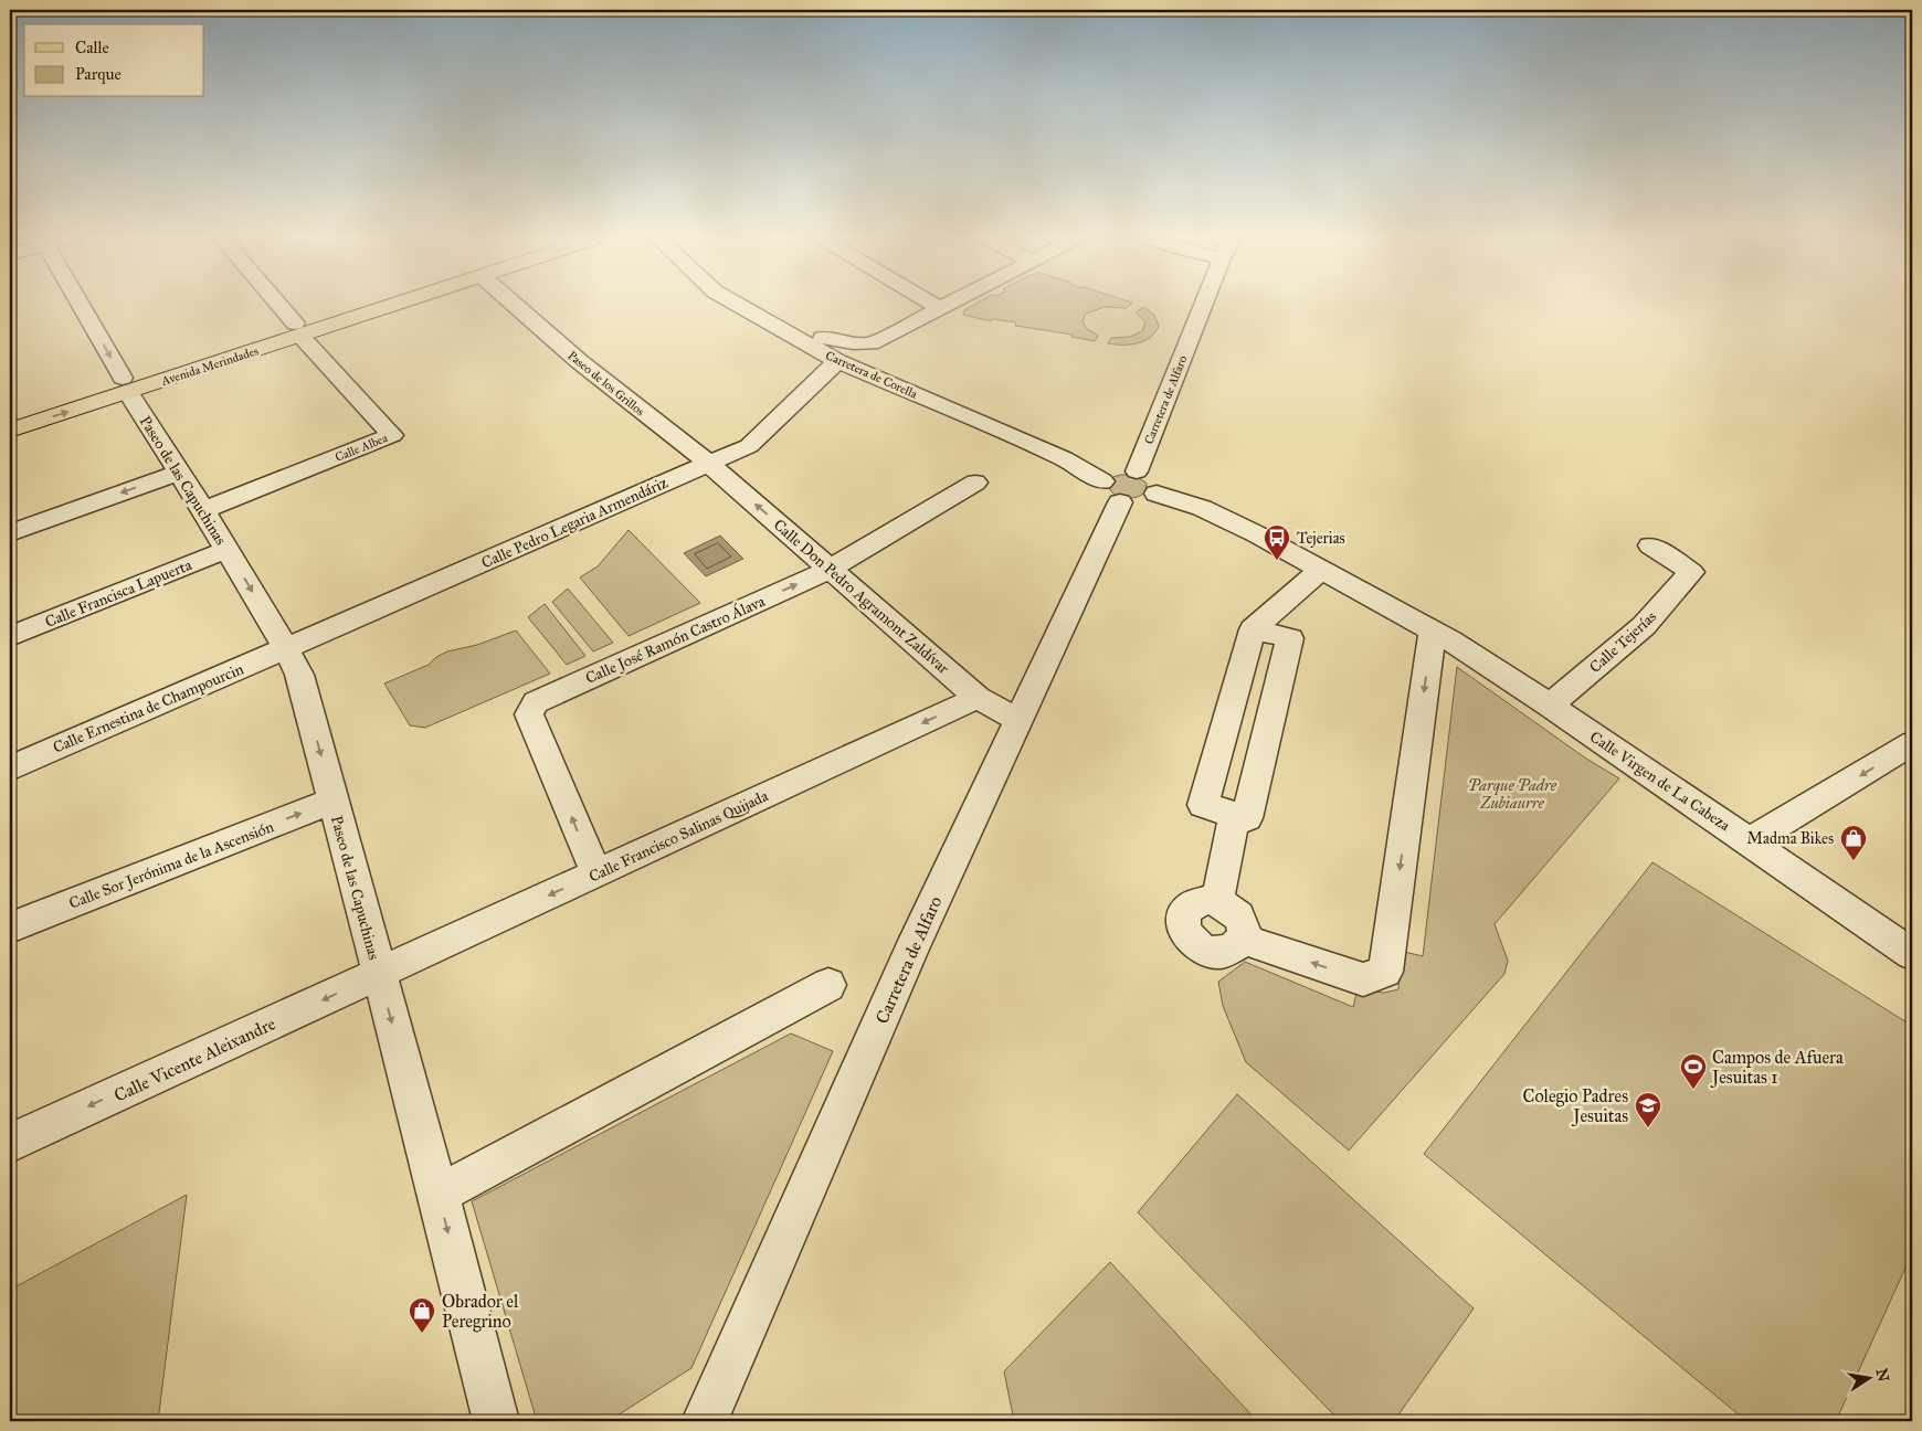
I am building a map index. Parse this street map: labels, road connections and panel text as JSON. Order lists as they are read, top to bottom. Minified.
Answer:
{"streets":{"main road":["Avenida Merindades"],"street":["Carretera de Corella","Paseo de los Grillos","Carretera de Alfaro","Calle Albea","Paseo de las Capuchinas","Calle Pedro Legaria Armendáriz","Calle Francisca Lapuerta","Calle Don Pedro Agramont Zaldívar","Calle José Ramón Castro Álava","Calle Tejerías","Calle Ernestina de Champourcin","Calle Virgen de La Cabeza","Calle Francisco Salinas Quijada","Calle Sor Jerónima de la Ascensión","Calle Vicente Aleixandre"]},"crossings":[["Avenida Merindades","Calle Albea"],["Avenida Merindades","Paseo de las Capuchinas"],["Carretera de Corella","Carretera de Alfaro"],["Carretera de Corella","Calle Pedro Legaria Armendáriz"],["Paseo de los Grillos","Calle Pedro Legaria Armendáriz"],["Paseo de los Grillos","Calle Don Pedro Agramont Zaldívar"],["Carretera de Alfaro","Calle Don Pedro Agramont Zaldívar"],["Calle Albea","Paseo de las Capuchinas"],["Paseo de las Capuchinas","Calle Pedro Legaria Armendáriz"],["Paseo de las Capuchinas","Calle Francisca Lapuerta"],["Paseo de las Capuchinas","Calle Ernestina de Champourcin"],["Paseo de las Capuchinas","Calle Francisco Salinas Quijada"],["Paseo de las Capuchinas","Calle Sor Jerónima de la Ascensión"],["Paseo de las Capuchinas","Calle Vicente Aleixandre"],["Calle Pedro Legaria Armendáriz","Calle Don Pedro Agramont Zaldívar"],["Calle Pedro Legaria Armendáriz","Calle Ernestina de Champourcin"],["Calle Don Pedro Agramont Zaldívar","Calle José Ramón Castro Álava"],["Calle Don Pedro Agramont Zaldívar","Calle Francisco Salinas Quijada"],["Calle José Ramón Castro Álava","Calle Francisco Salinas Quijada"],["Calle Tejerías","Calle Virgen de La Cabeza"],["Calle Francisco Salinas Quijada","Calle Vicente Aleixandre"]],"one_way":["Paseo de las Capuchinas","Calle Don Pedro Agramont Zaldívar","Calle Sor Jerónima de la Ascensión","Calle Vicente Aleixandre"],"parks":["Parque Padre Zubiaurre"],"places":{"bus stop":["Tejerias"],"shop":["Madma Bikes","Obrador el Peregrino"],"sports":["Campos de Afuera Jesuitas 1"],"school or university":["Colegio Padres Jesuitas"]},"legend":["Calle","Parque"],"north":"right"}
